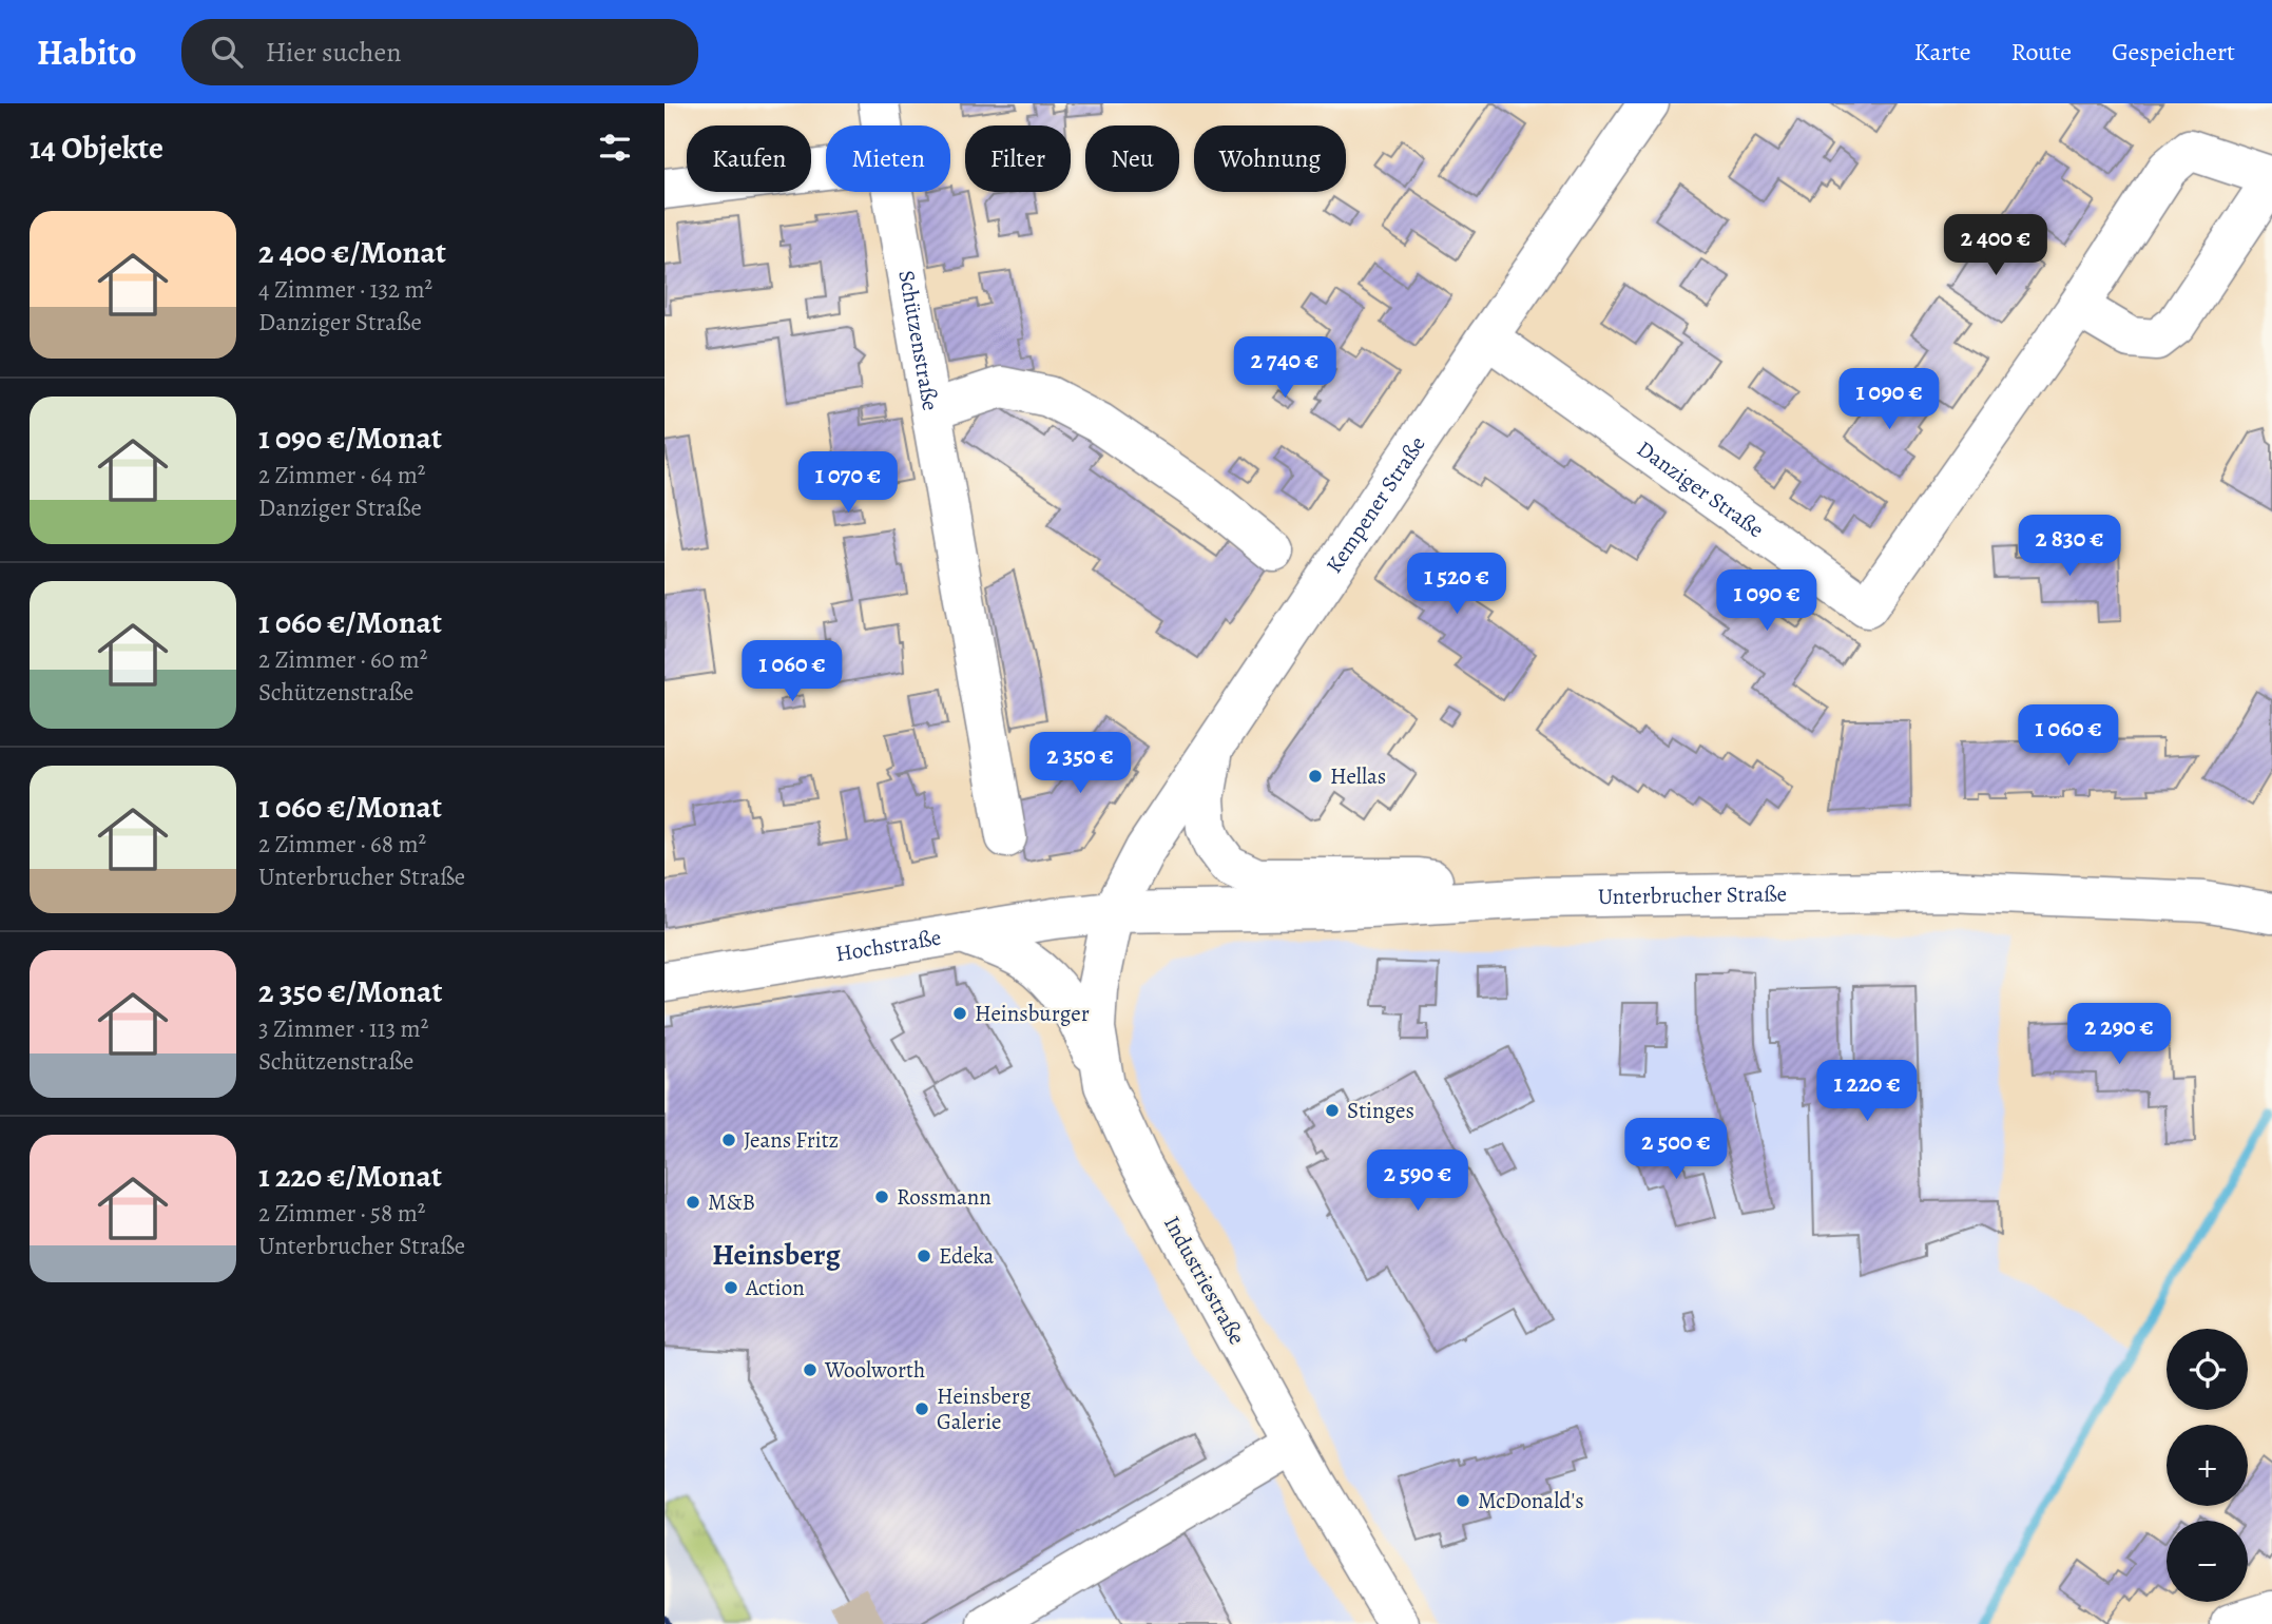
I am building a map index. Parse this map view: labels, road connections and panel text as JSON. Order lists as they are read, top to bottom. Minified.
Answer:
{"streets":{"street":["Schützenstraße","Danziger Straße","Kempener Straße","Unterbrucher Straße","Hochstraße","Industriestraße"]},"crossings":[["Danziger Straße","Kempener Straße"],["Kempener Straße","Unterbrucher Straße"],["Kempener Straße","Hochstraße"],["Kempener Straße","Industriestraße"],["Unterbrucher Straße","Hochstraße"],["Unterbrucher Straße","Industriestraße"],["Hochstraße","Industriestraße"]],"districts":["Heinsberg"],"places":["Hellas","Heinsburger","Stinges","Jeans Fritz","Rossmann","M&B","Edeka","Action","Woolworth","Heinsberg Galerie","McDonald's"],"page":{"header":"Habito","search":"Hier suchen","nav":["Karte","Route","Gespeichert"],"heading":"14 Objekte","chip":["Kaufen","Mieten","Filter","Neu","Wohnung"],"list":[{"name":"2 400 €/Monat","note":"4 Zimmer · 132 m² · Danziger Straße"},{"name":"1 090 €/Monat","note":"2 Zimmer · 64 m² · Danziger Straße"},{"name":"1 060 €/Monat","note":"2 Zimmer · 60 m² · Schützenstraße"},{"name":"1 060 €/Monat","note":"2 Zimmer · 68 m² · Unterbrucher Straße"},{"name":"2 350 €/Monat","note":"3 Zimmer · 113 m² · Schützenstraße"},{"name":"1 220 €/Monat","note":"2 Zimmer · 58 m² · Unterbrucher Straße"}],"price":["2 400 €","2 740 €","1 090 €","1 070 €","2 830 €","1 520 €","1 090 €","1 060 €","1 060 €","2 350 €","2 290 €","1 220 €","2 500 €","2 590 €"],"map_buttons":["+","−"]}}
